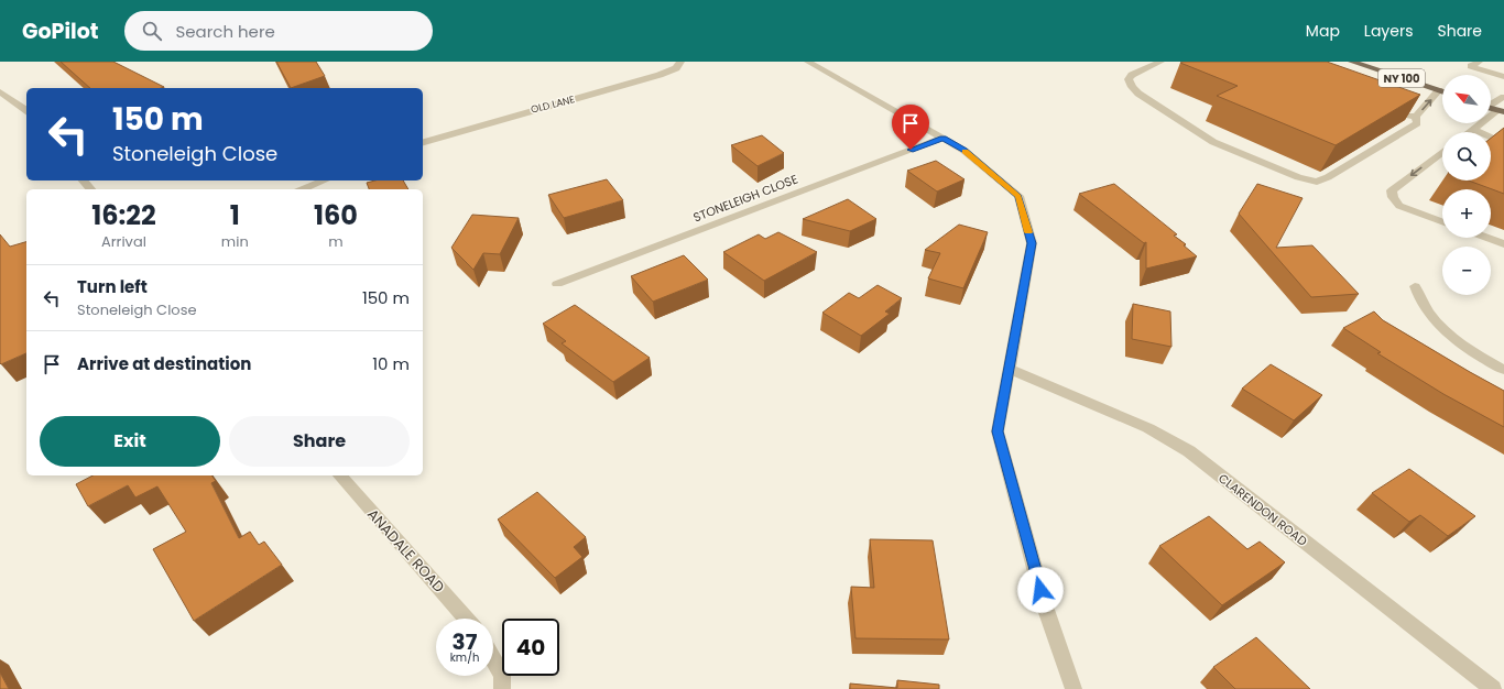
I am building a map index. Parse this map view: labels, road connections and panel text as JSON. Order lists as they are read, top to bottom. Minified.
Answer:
{"streets":{"main road":["NY 100"],"street":["OLD LANE","STONELEIGH CLOSE","CLARENDON ROAD","ANADALE ROAD"]},"north":"top left","page":{"header":"GoPilot","search":"Search here","nav":["Map","Layers","Share"],"map_buttons":["+","−"],"turn":["150 m","Stoneleigh Close"],"eta":["16:22","Arrival","1","min","160","m"],"list":[{"name":"Turn left","note":"Stoneleigh Close","value":"150 m"},{"name":"Arrive at destination","value":"10 m"}],"buttons":["Exit","Share"],"speed":"37 km/h","limit":"40"}}
